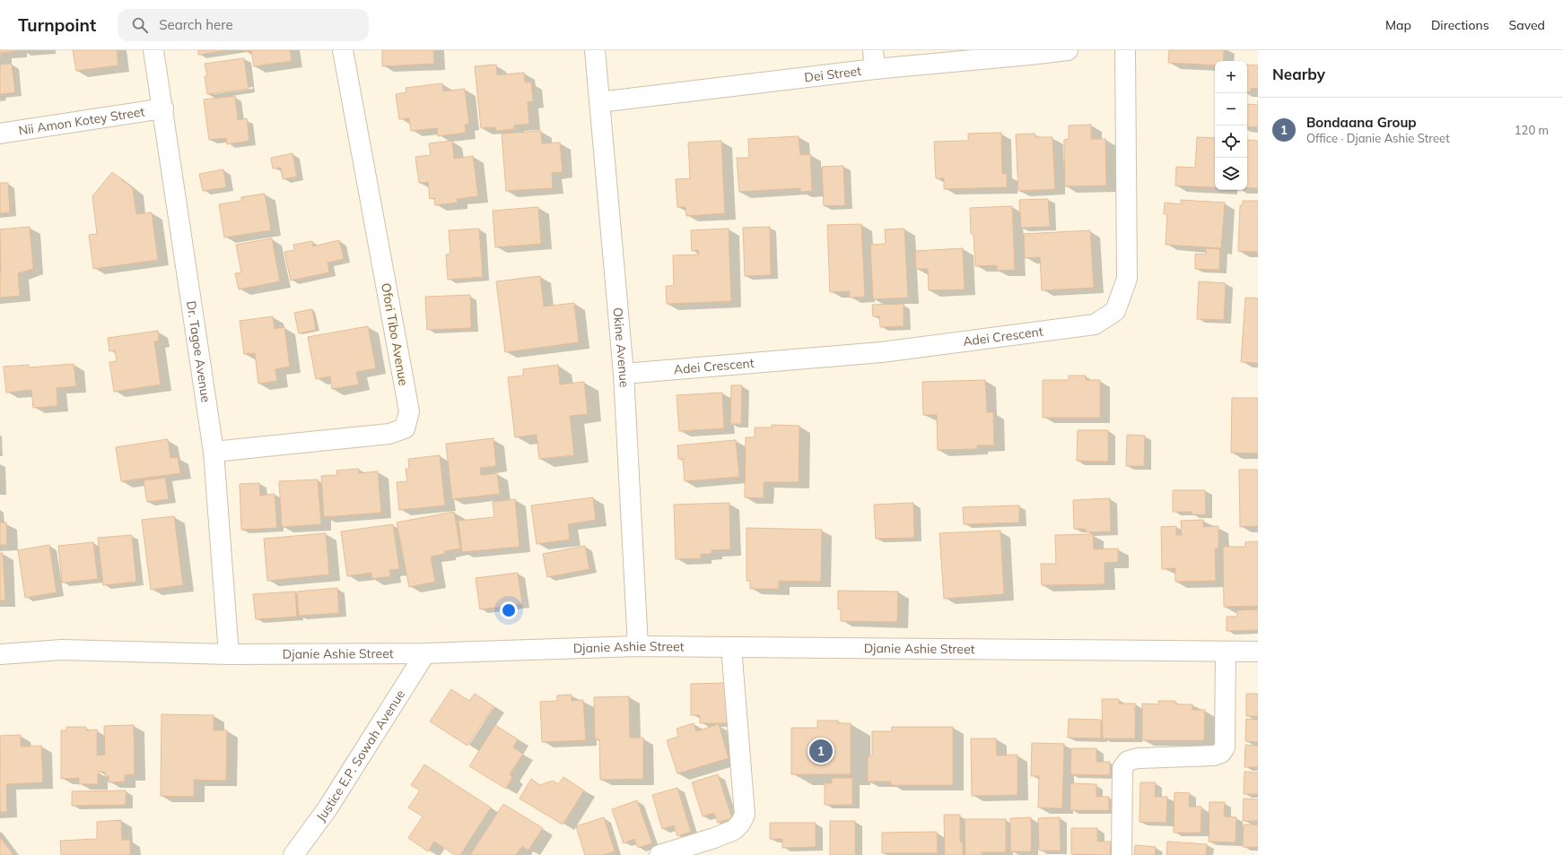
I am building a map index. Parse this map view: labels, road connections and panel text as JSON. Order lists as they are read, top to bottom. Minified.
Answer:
{"streets":{"street":["Dei Street","Nii Amon Kotey Street","Ofori Tibo Avenue","Adei Crescent","Okine Avenue","Dr. Tagoe Avenue","Djanie Ashie Street","Justice E.P. Sowah Avenue"]},"crossings":[["Dei Street","Okine Avenue"],["Nii Amon Kotey Street","Dr. Tagoe Avenue"],["Ofori Tibo Avenue","Dr. Tagoe Avenue"],["Adei Crescent","Okine Avenue"],["Okine Avenue","Djanie Ashie Street"],["Dr. Tagoe Avenue","Djanie Ashie Street"],["Djanie Ashie Street","Justice E.P. Sowah Avenue"]],"page":{"header":"Turnpoint","search":"Search here","nav":["Map","Directions","Saved"],"heading":"Nearby","map_buttons":["+","−"],"list":[{"mark":"1","name":"Bondaana Group","note":"Office · Djanie Ashie Street","value":"120 m"}],"pins":"1"}}
